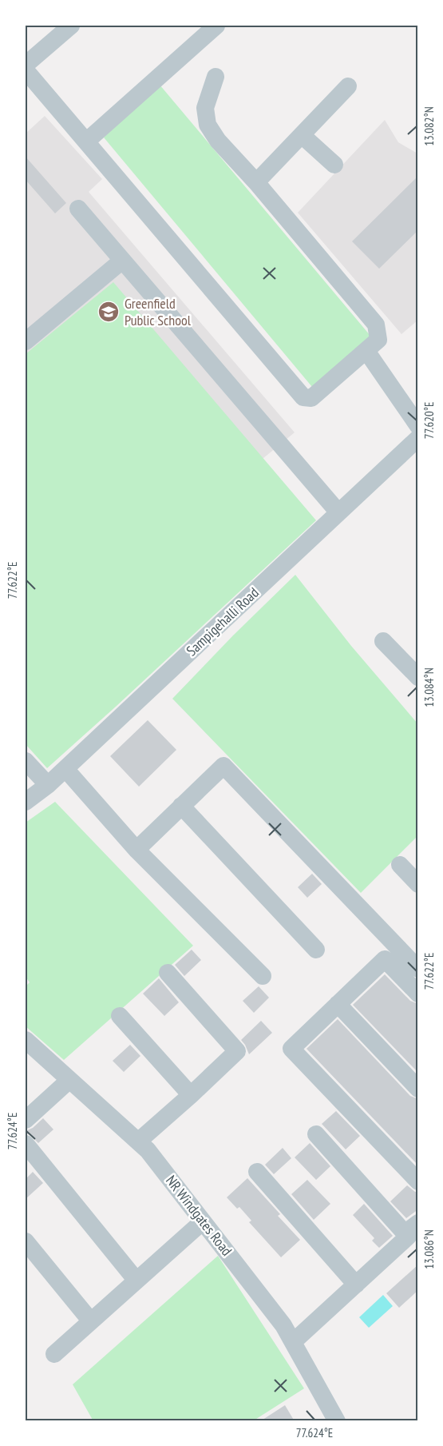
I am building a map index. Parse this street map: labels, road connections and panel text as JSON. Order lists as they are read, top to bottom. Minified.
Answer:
{"streets":{"street":["Sampigehalli Road","NR Windgates Road"]},"places":{"school or university":["Greenfield Public School"]},"coordinates":["13.082°N","77.620°E","77.622°E","13.084°N","77.624°E","13.086°N"]}
